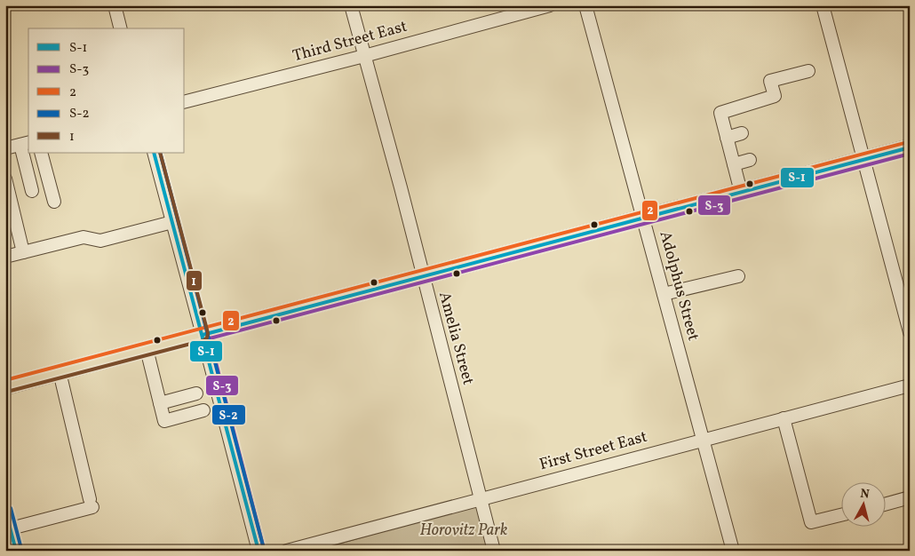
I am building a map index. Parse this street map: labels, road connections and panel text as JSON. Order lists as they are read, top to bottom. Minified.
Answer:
{"streets":{"street":["Third Street East","Adolphus Street","Amelia Street","First Street East"]},"crossings":[["Third Street East","Amelia Street"],["Adolphus Street","First Street East"],["Amelia Street","First Street East"]],"parks":["Horovitz Park"],"lines":["transit line 2","transit line S-1","transit line S-2","transit line 1","transit line S-3"],"legend":["S-1","S-3","2","S-2","1"],"north":"top"}
